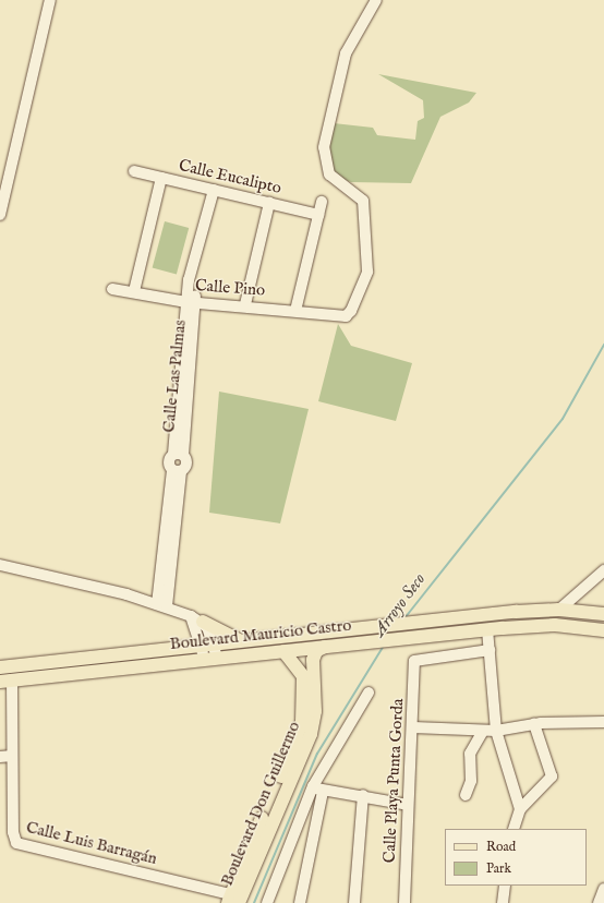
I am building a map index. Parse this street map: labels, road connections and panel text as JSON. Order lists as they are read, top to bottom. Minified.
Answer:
{"streets":{"main road":["Boulevard Mauricio Castro","Boulevard Don Guillermo"],"street":["Calle Eucalipto","Calle Pino","Calle Las Palmas","Calle Playa Punta Gorda","Calle Luis Barragán"]},"crossings":[["Calle Eucalipto","Calle Las Palmas"],["Calle Pino","Calle Las Palmas"],["Boulevard Mauricio Castro","Boulevard Don Guillermo"],["Boulevard Mauricio Castro","Calle Luis Barragán"],["Boulevard Don Guillermo","Calle Luis Barragán"]],"water":["Arroyo Seco"],"legend":["Road","Park"]}
